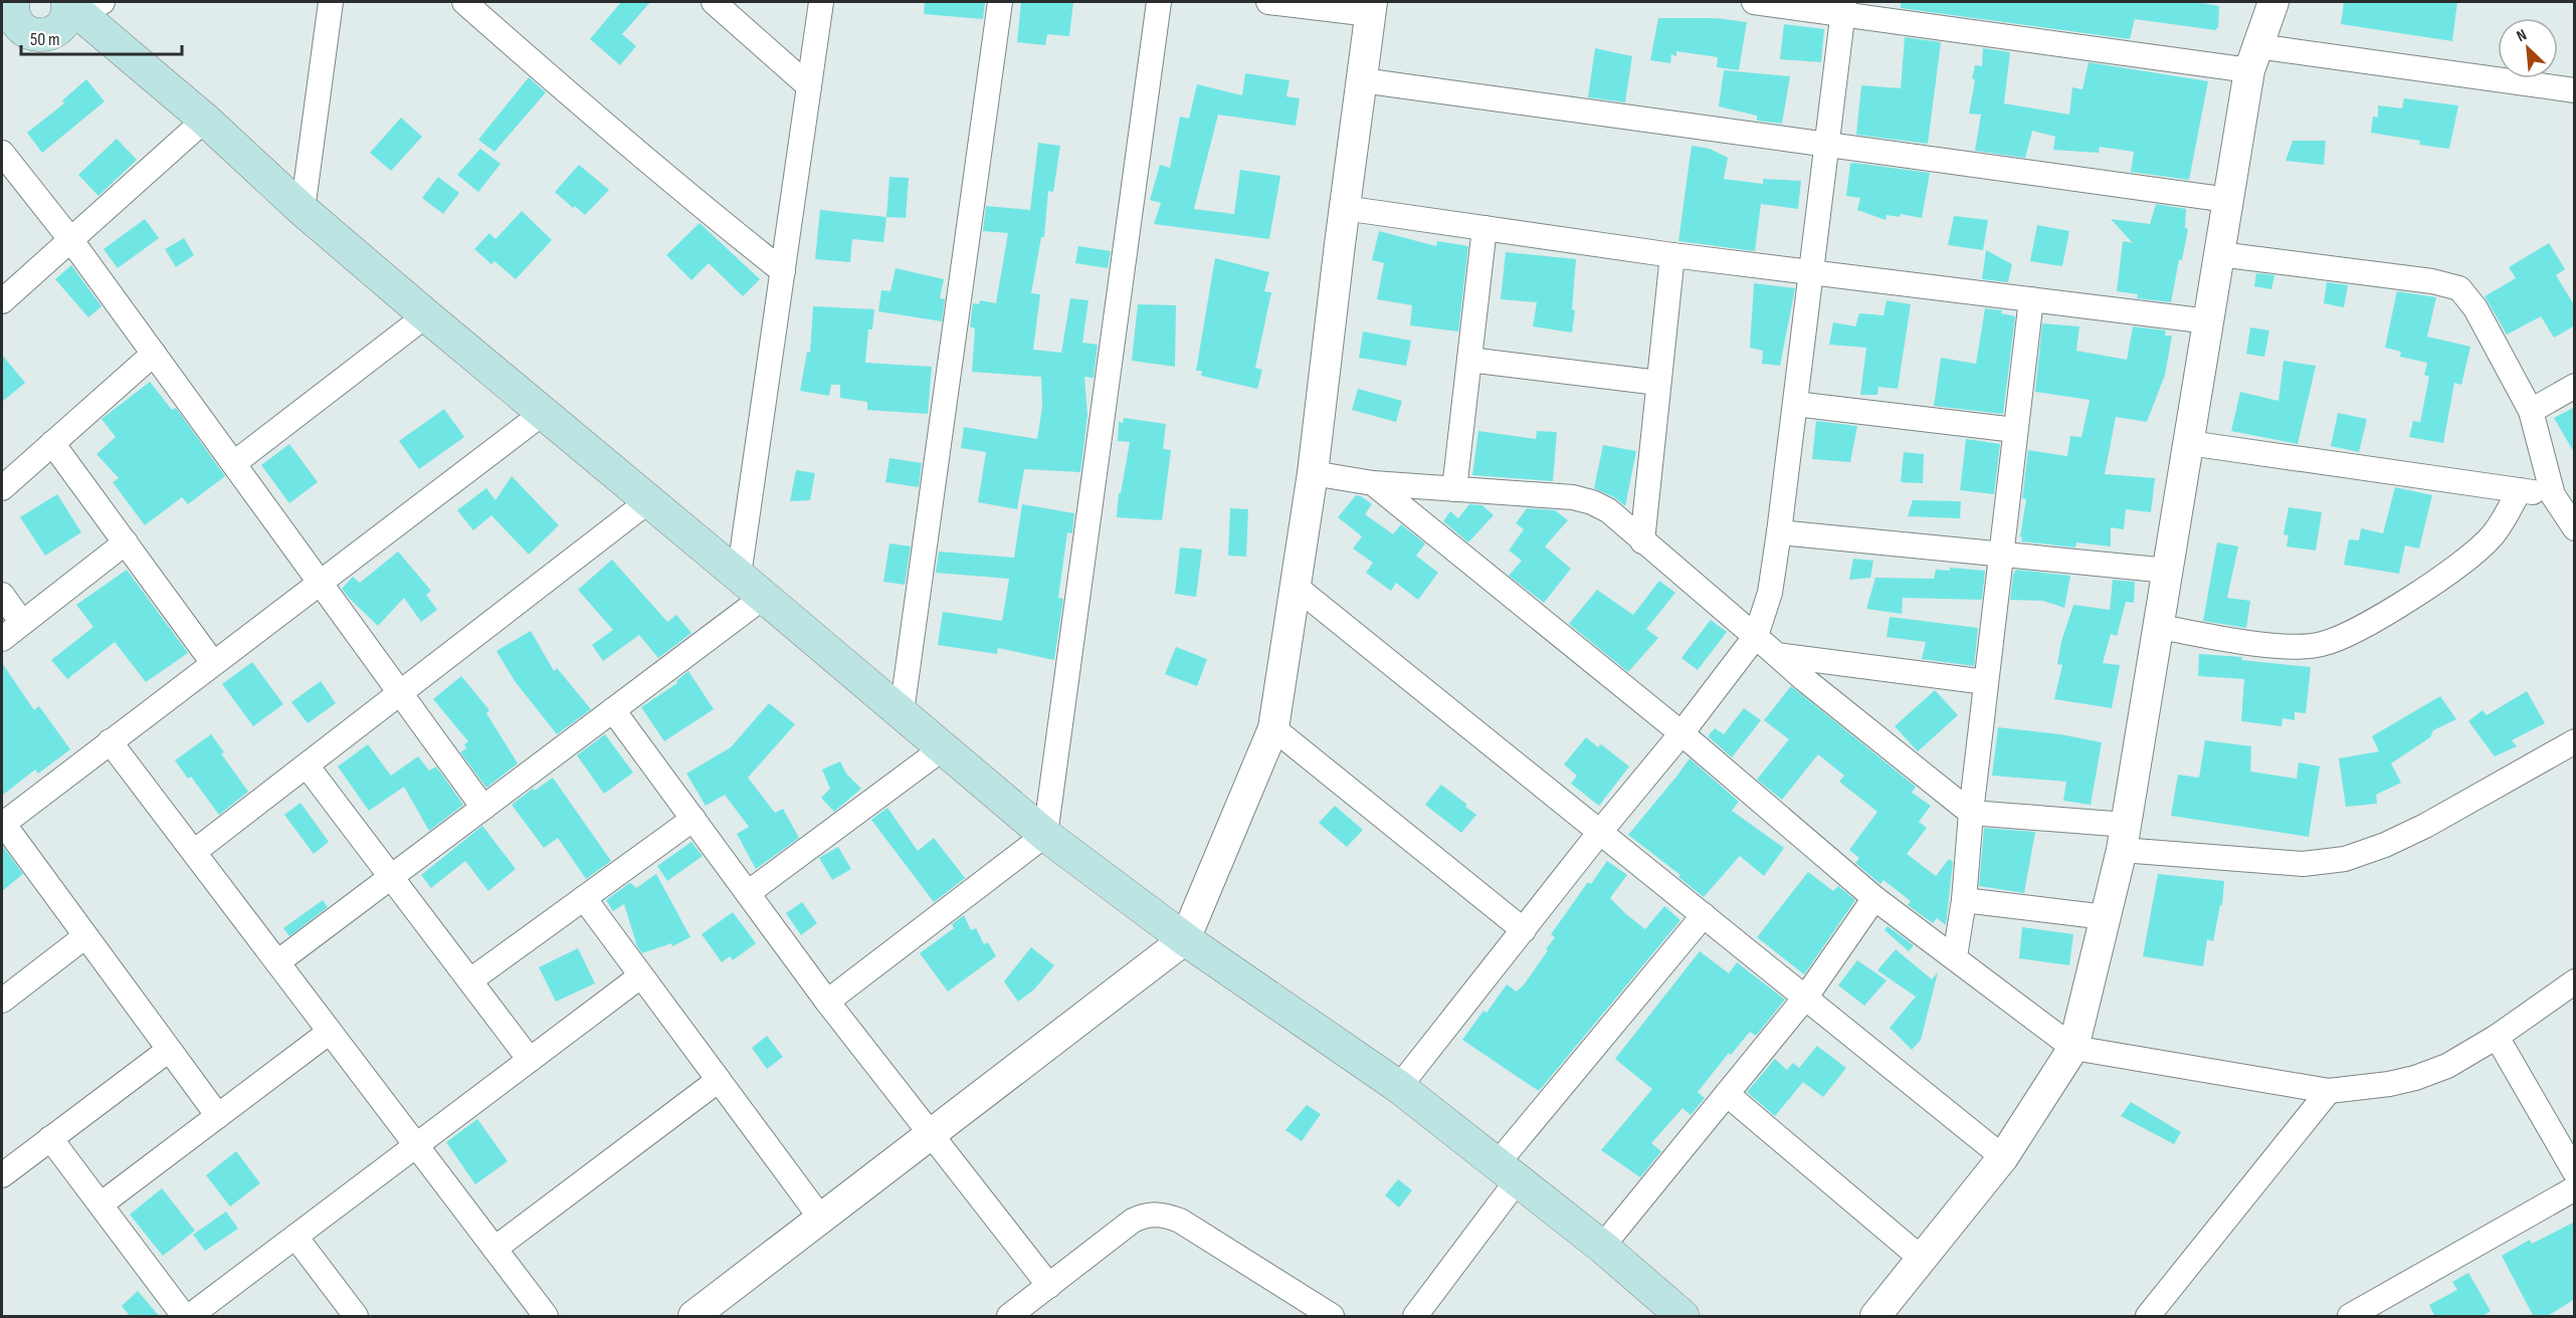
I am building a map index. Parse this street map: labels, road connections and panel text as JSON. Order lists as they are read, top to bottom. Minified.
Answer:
{"scale_bar":"50 m","north":"top left"}
